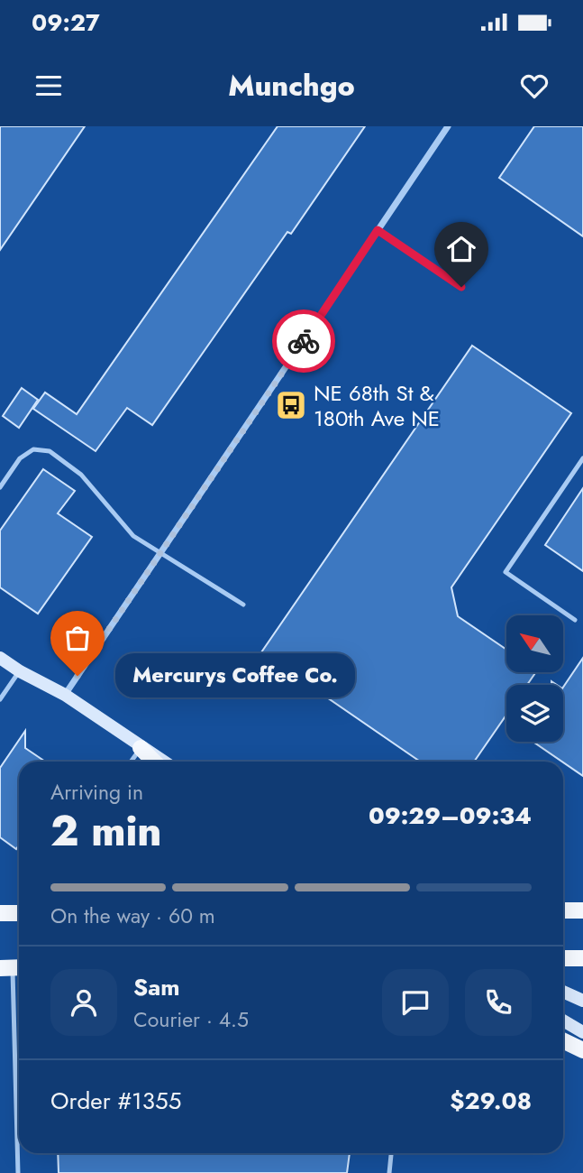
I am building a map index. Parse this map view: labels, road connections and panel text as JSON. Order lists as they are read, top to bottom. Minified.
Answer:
{"places":{"bus stop":["NE 68th St & 180th Ave NE"],"other":["Mercurys Coffee Co."]},"north":"top left","page":{"status":"09:27","header":"Munchgo","bubble":"Mercurys Coffee Co.","heading":["2 min","Arriving in","09:29–09:34"],"panel":["Sam","Courier · 4.5","Order #1355","$29.08"],"bar":"On the way · 60 m"}}
